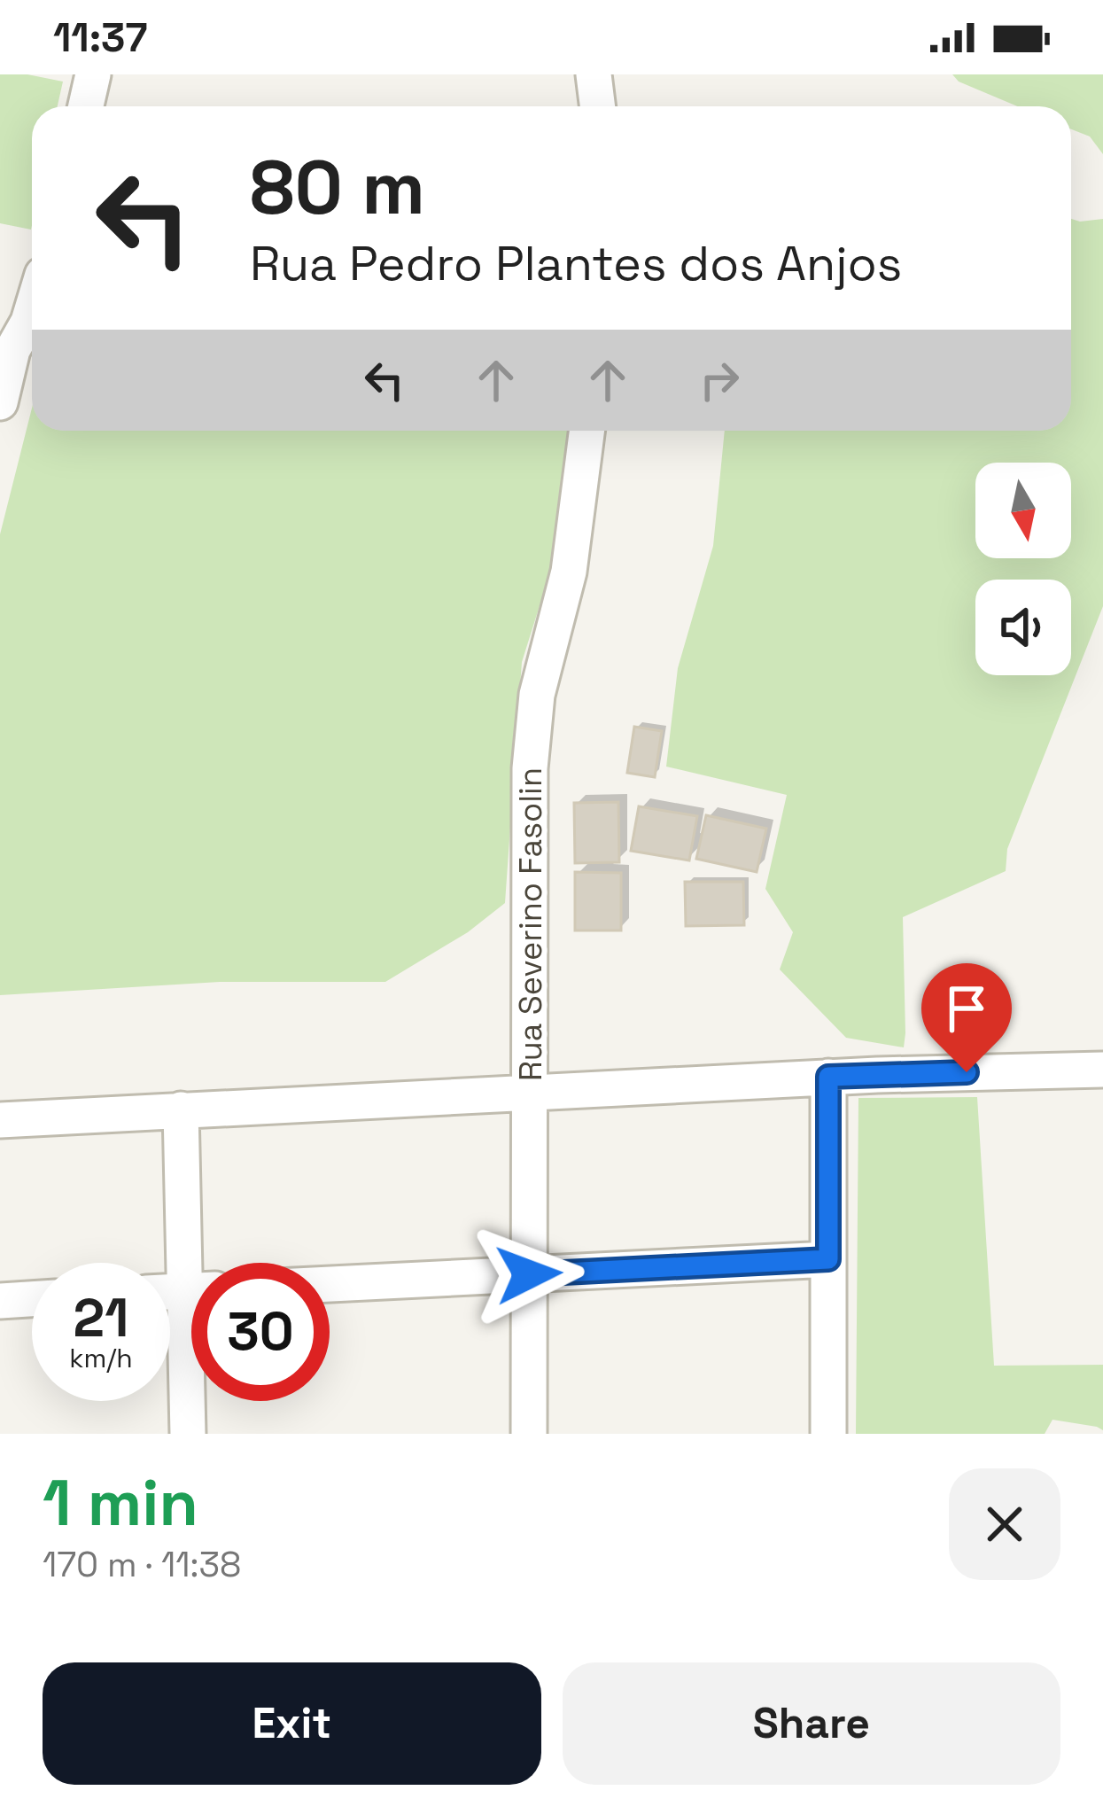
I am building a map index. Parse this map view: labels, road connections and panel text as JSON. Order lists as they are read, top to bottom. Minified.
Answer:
{"streets":{"street":["Rua Severino Fasolin"]},"north":"bottom","page":{"status":"11:37","turn":["80 m","Rua Pedro Plantes dos Anjos"],"speed":"21 km/h","limit":"30","heading":["1 min","170 m · 11:38"],"buttons":["Exit","Share"]}}
